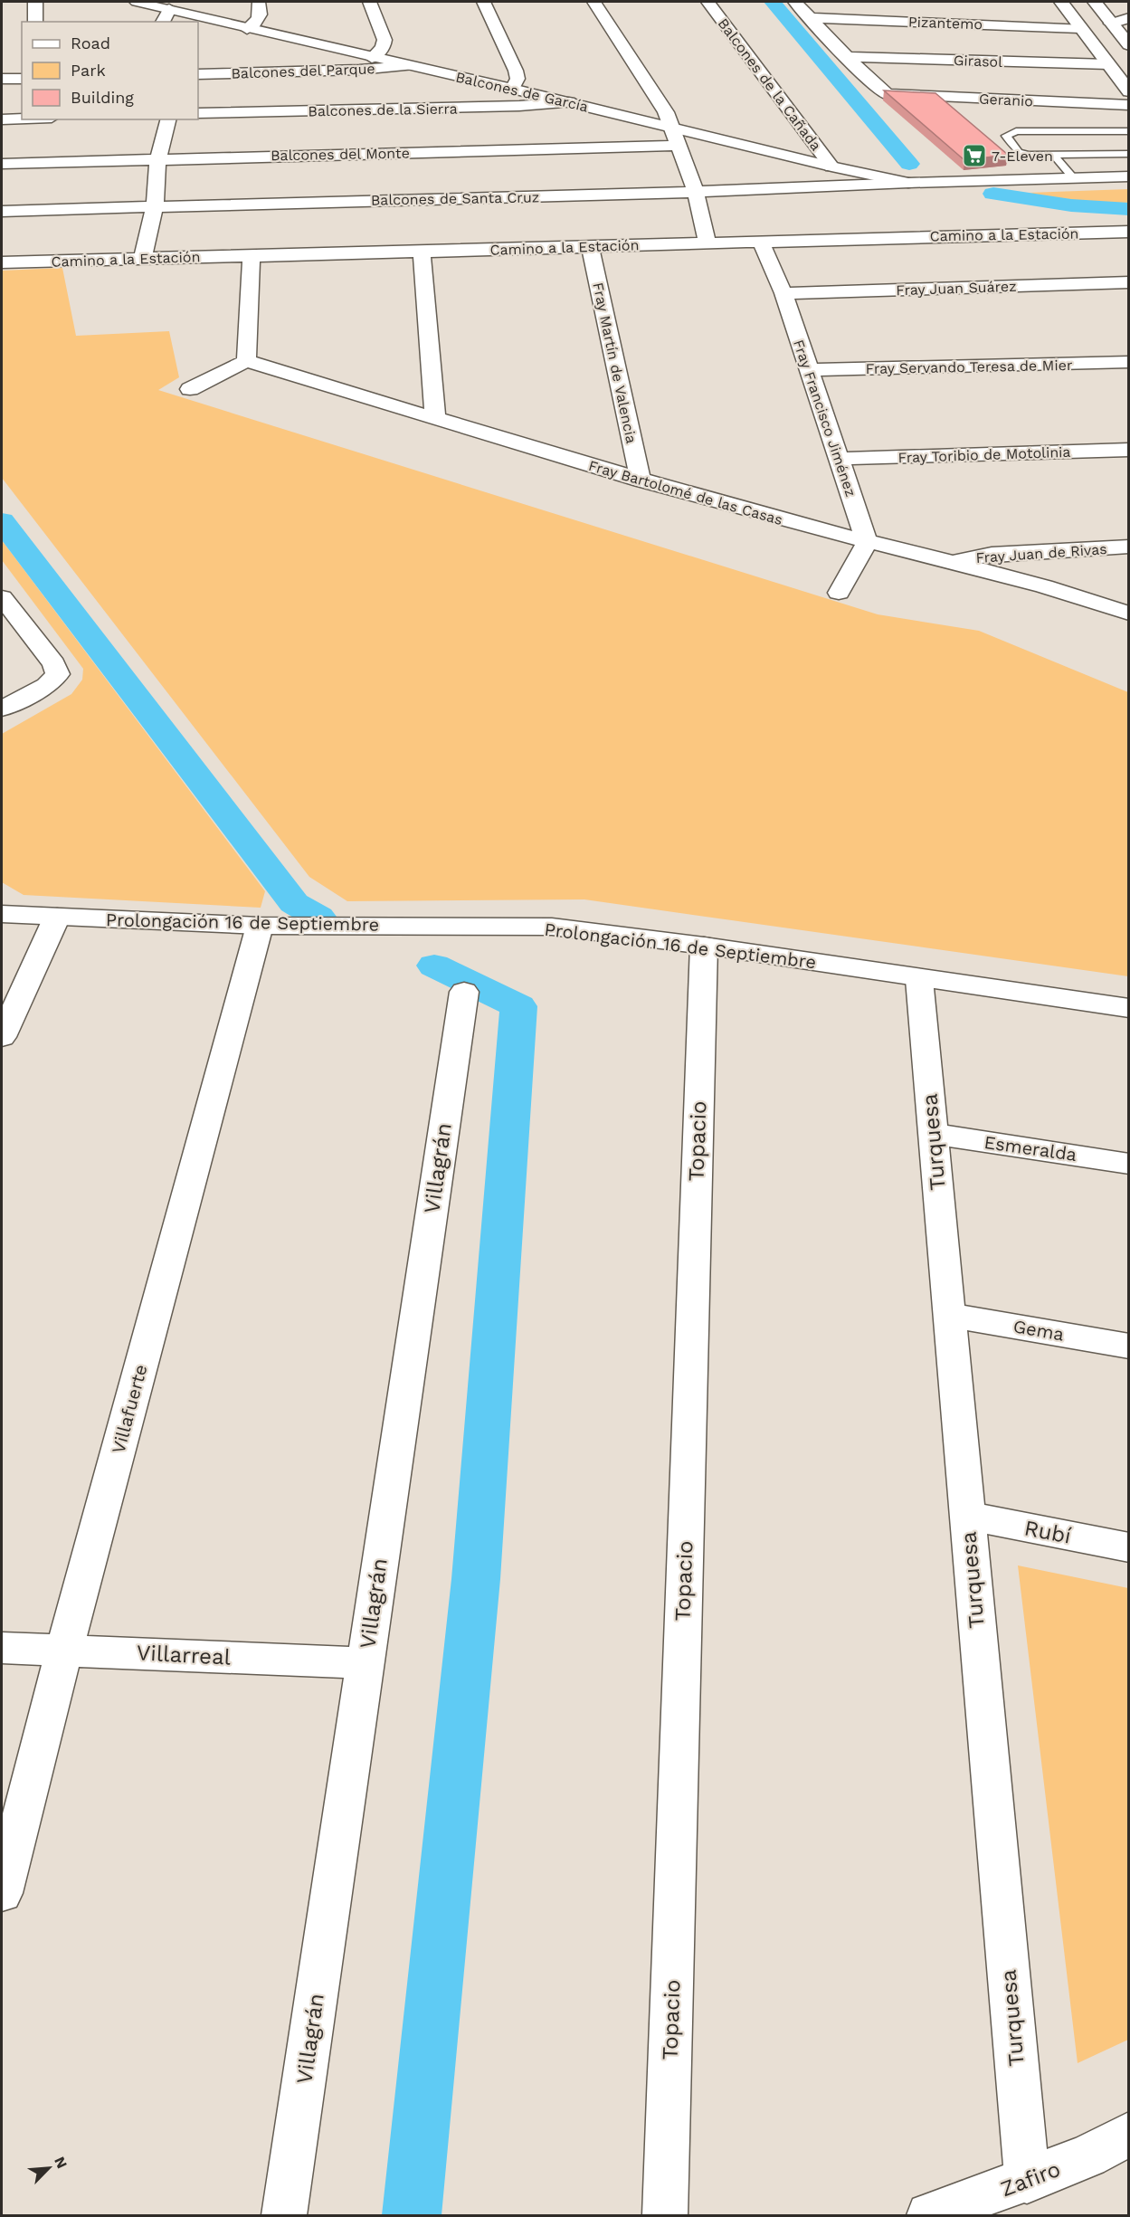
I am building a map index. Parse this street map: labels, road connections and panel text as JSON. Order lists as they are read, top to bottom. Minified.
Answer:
{"streets":{"street":["Pizantemo","Girasol","Balcones del Parque","Balcones de la Cañada","Balcones de García","Geranio","Balcones de la Sierra","Balcones del Monte","Balcones de Santa Cruz","Camino a la Estación","Fray Juan Suárez","Fray Martín de Valencia","Fray Servando Teresa de Mier","Fray Francisco Jiménez","Fray Toribio de Motolinia","Fray Bartolomé de las Casas","Fray Juan de Rivas","Prolongación 16 de Septiembre","Topacio","Turquesa","Esmeralda","Villagrán","Gema","Villafuerte","Rubí","Villarreal","Zafiro"]},"crossings":[["Girasol","Geranio"],["Balcones del Parque","Balcones de García"],["Balcones de la Cañada","Balcones de García"],["Balcones de García","Balcones de la Sierra"],["Balcones de García","Balcones de Santa Cruz"],["Camino a la Estación","Fray Martín de Valencia"],["Camino a la Estación","Fray Francisco Jiménez"],["Fray Juan Suárez","Fray Francisco Jiménez"],["Fray Martín de Valencia","Fray Bartolomé de las Casas"],["Fray Servando Teresa de Mier","Fray Francisco Jiménez"],["Fray Francisco Jiménez","Fray Toribio de Motolinia"],["Fray Francisco Jiménez","Fray Bartolomé de las Casas"],["Fray Bartolomé de las Casas","Fray Juan de Rivas"],["Prolongación 16 de Septiembre","Topacio"],["Prolongación 16 de Septiembre","Turquesa"],["Prolongación 16 de Septiembre","Villafuerte"],["Turquesa","Esmeralda"],["Turquesa","Gema"],["Turquesa","Rubí"],["Turquesa","Zafiro"],["Villagrán","Villarreal"],["Villafuerte","Villarreal"]],"places":{"supermarket":["7-Eleven"]},"legend":["Road","Park","Building"],"north":"top right"}
